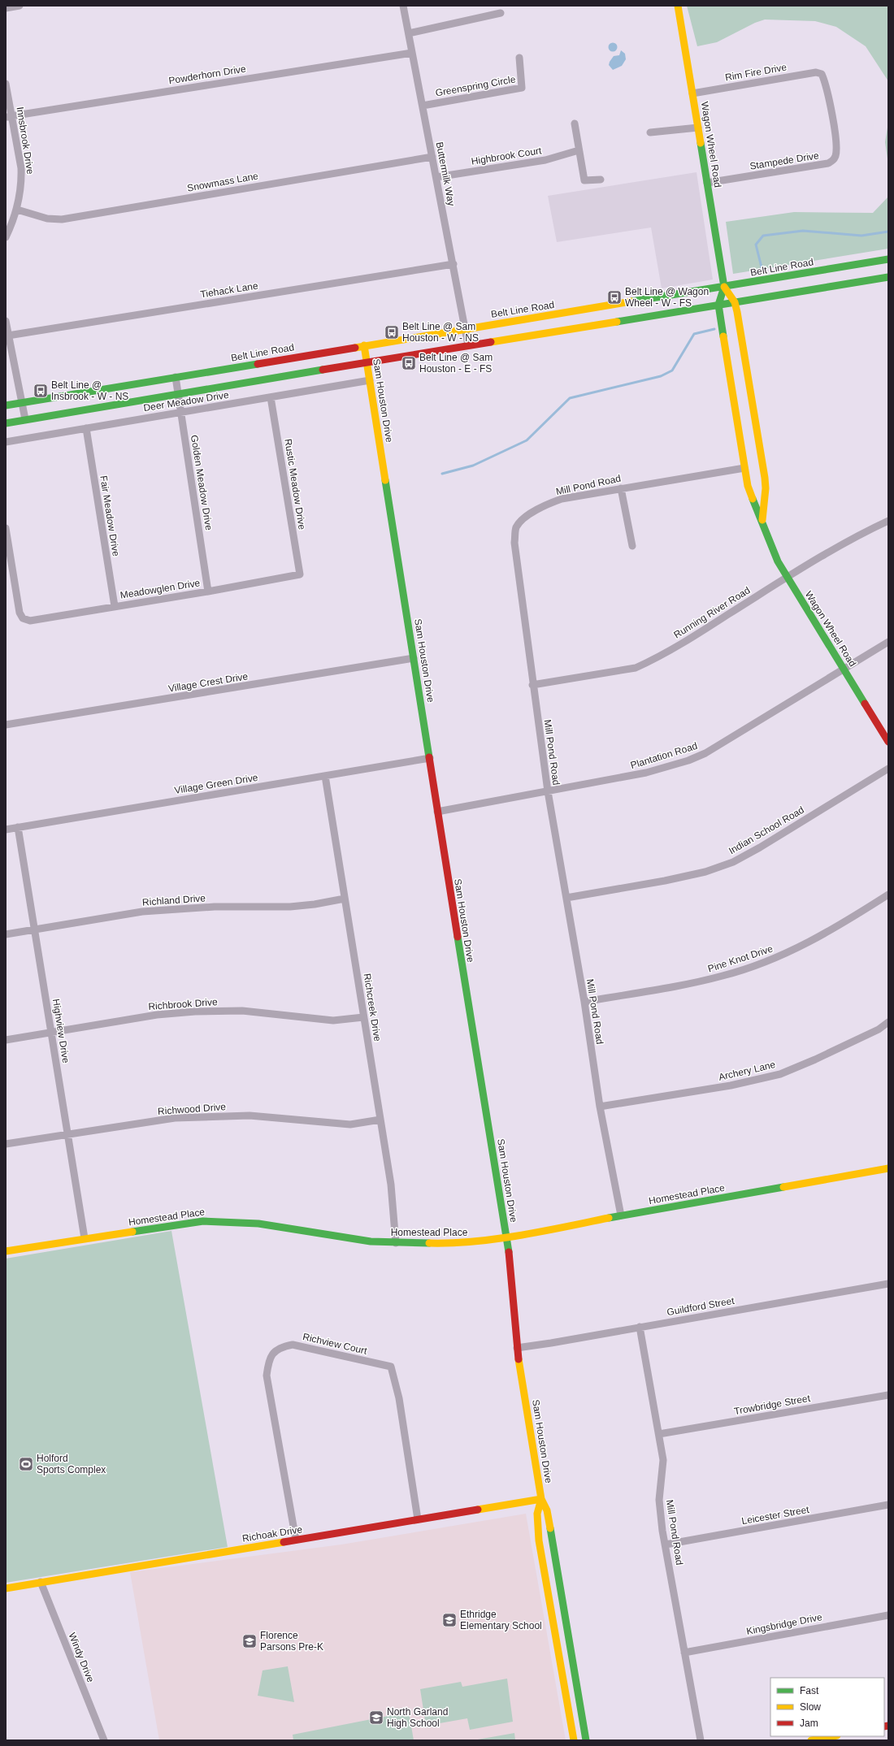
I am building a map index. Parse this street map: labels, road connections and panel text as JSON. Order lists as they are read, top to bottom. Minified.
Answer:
{"streets":{"street":["Rim Fire Drive","Powderhorn Drive","Greenspring Circle","Innsbrook Drive","Wagon Wheel Road","Highbrook Court","Stampede Drive","Buttermilk Way","Snowmass Lane","Belt Line Road","Tiehack Lane","Sam Houston Drive","Deer Meadow Drive","Golden Meadow Drive","Rustic Meadow Drive","Mill Pond Road","Fair Meadow Drive","Meadowglen Drive","Running River Road","Village Crest Drive","Plantation Road","Village Green Drive","Indian School Road","Richland Drive","Pine Knot Drive","Richbrook Drive","Richcreek Drive","Highview Drive","Archery Lane","Richwood Drive","Homestead Place","Guildford Street","Richview Court","Trowbridge Street","Leicester Street","Richoak Drive","Kingsbridge Drive","Windy Drive"]},"crossings":[["Rim Fire Drive","Wagon Wheel Road"],["Rim Fire Drive","Stampede Drive"],["Powderhorn Drive","Innsbrook Drive"],["Powderhorn Drive","Buttermilk Way"],["Greenspring Circle","Buttermilk Way"],["Innsbrook Drive","Snowmass Lane"],["Wagon Wheel Road","Stampede Drive"],["Wagon Wheel Road","Belt Line Road"],["Wagon Wheel Road","Mill Pond Road"],["Wagon Wheel Road","Running River Road"],["Wagon Wheel Road","Plantation Road"],["Highbrook Court","Buttermilk Way"],["Buttermilk Way","Snowmass Lane"],["Buttermilk Way","Belt Line Road"],["Buttermilk Way","Tiehack Lane"],["Belt Line Road","Sam Houston Drive"],["Belt Line Road","Golden Meadow Drive"],["Sam Houston Drive","Deer Meadow Drive"],["Sam Houston Drive","Village Crest Drive"],["Sam Houston Drive","Plantation Road"],["Sam Houston Drive","Village Green Drive"],["Sam Houston Drive","Homestead Place"],["Sam Houston Drive","Guildford Street"],["Sam Houston Drive","Richoak Drive"],["Deer Meadow Drive","Golden Meadow Drive"],["Deer Meadow Drive","Rustic Meadow Drive"],["Deer Meadow Drive","Fair Meadow Drive"],["Golden Meadow Drive","Meadowglen Drive"],["Rustic Meadow Drive","Meadowglen Drive"],["Mill Pond Road","Running River Road"],["Mill Pond Road","Plantation Road"],["Mill Pond Road","Indian School Road"],["Mill Pond Road","Pine Knot Drive"],["Mill Pond Road","Archery Lane"],["Mill Pond Road","Homestead Place"],["Mill Pond Road","Guildford Street"],["Mill Pond Road","Trowbridge Street"],["Mill Pond Road","Leicester Street"],["Mill Pond Road","Kingsbridge Drive"],["Fair Meadow Drive","Meadowglen Drive"],["Village Green Drive","Richcreek Drive"],["Village Green Drive","Highview Drive"],["Richland Drive","Richcreek Drive"],["Richland Drive","Highview Drive"],["Richbrook Drive","Richcreek Drive"],["Richbrook Drive","Highview Drive"],["Richcreek Drive","Richwood Drive"],["Richcreek Drive","Homestead Place"],["Highview Drive","Richwood Drive"],["Highview Drive","Homestead Place"],["Richview Court","Richoak Drive"],["Richoak Drive","Windy Drive"]],"places":{"bus stop":["Belt Line @ Wagon Wheel - W - FS","Belt Line @ Sam Houston - W - NS","Belt Line @ Sam Houston - E - FS","Belt Line @ Insbrook - W - NS"],"sports":["Holford Sports Complex"],"school or university":["Ethridge Elementary School","Florence Parsons Pre-K","North Garland High School"]},"legend":["Fast","Slow","Jam"]}
